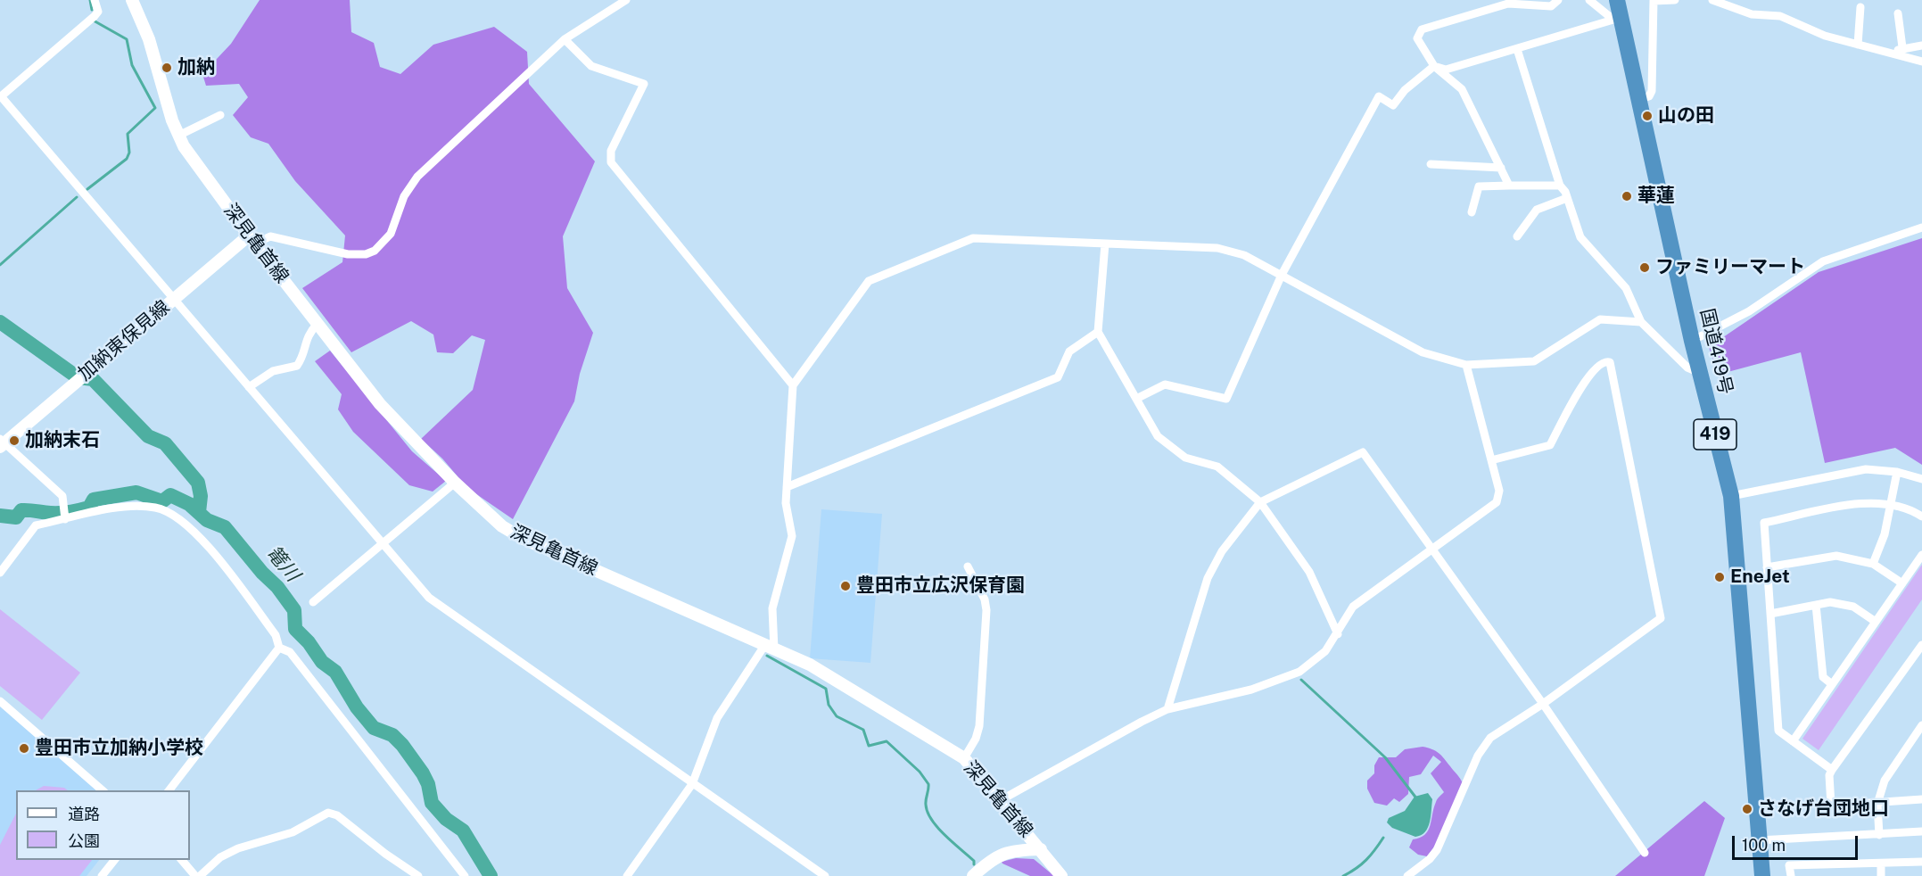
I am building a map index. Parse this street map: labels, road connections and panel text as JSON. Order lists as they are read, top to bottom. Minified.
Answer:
{"streets":{"highway":["国道419号","419"],"main road":["深見亀首線","加納東保見線"]},"crossings":[["深見亀首線","加納東保見線"]],"water":["篭川"],"places":["加納","山の田","華蓮","ファミリーマート","加納末石","EneJet","豊田市立広沢保育園","豊田市立加納小学校","さなげ台団地口"],"legend":["道路","公園"],"scale_bar":"100 m"}
